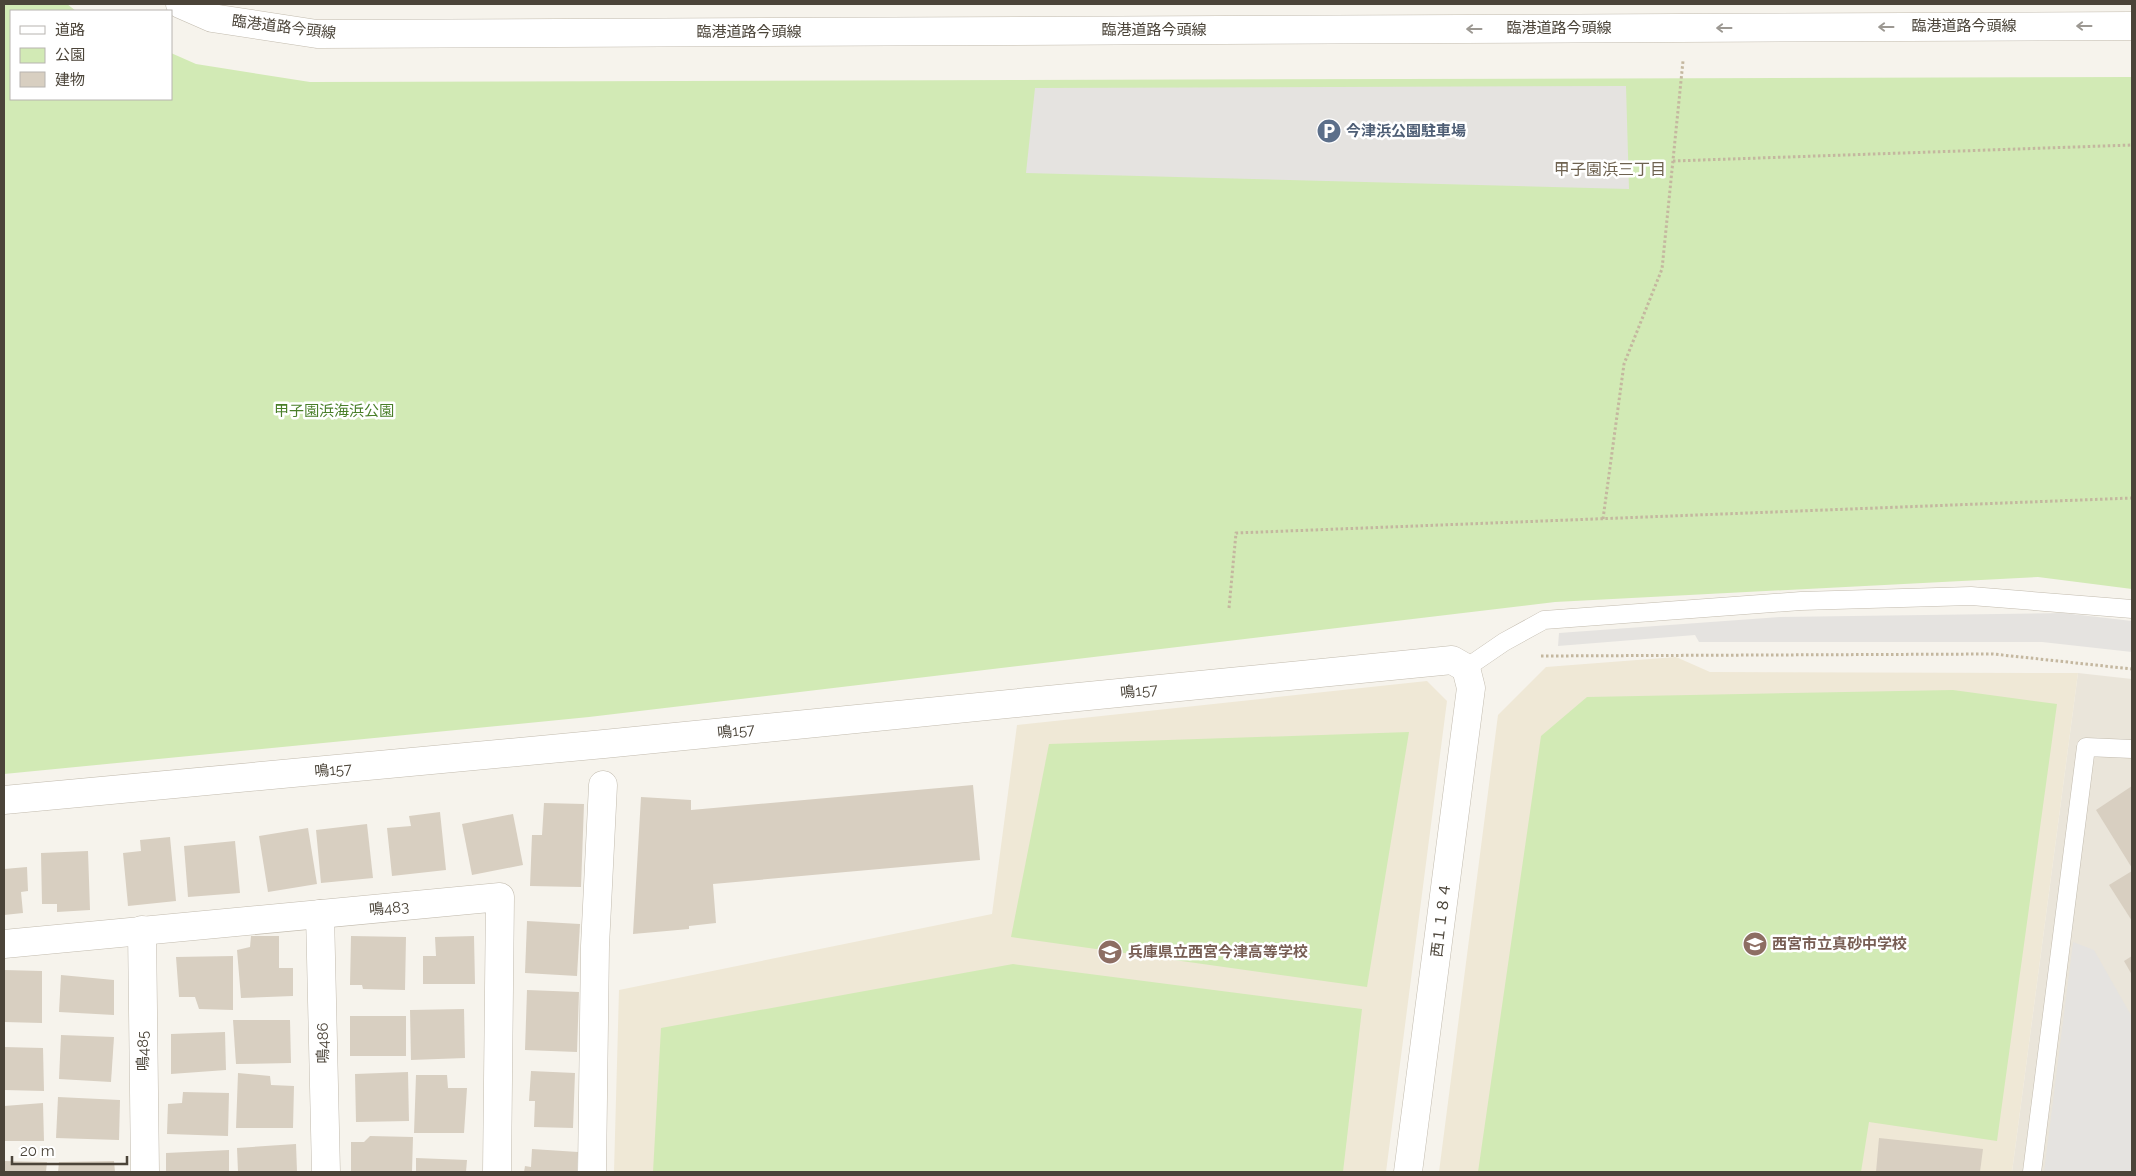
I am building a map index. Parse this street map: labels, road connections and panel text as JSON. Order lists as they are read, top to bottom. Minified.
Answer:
{"streets":{"street":["臨港道路今頭線","鳴157","鳴483","西１１８４","鳴486","鳴485"]},"crossings":[["鳴157","西１１８４"],["鳴483","鳴486"],["鳴483","鳴485"]],"one_way":["臨港道路今頭線"],"districts":["甲子園浜三丁目"],"parks":["甲子園浜海浜公園"],"places":{"parking":["今津浜公園駐車場"],"school or university":["西宮市立真砂中学校","兵庫県立西宮今津高等学校"]},"legend":["道路","公園","建物"],"scale_bar":"20 m"}
